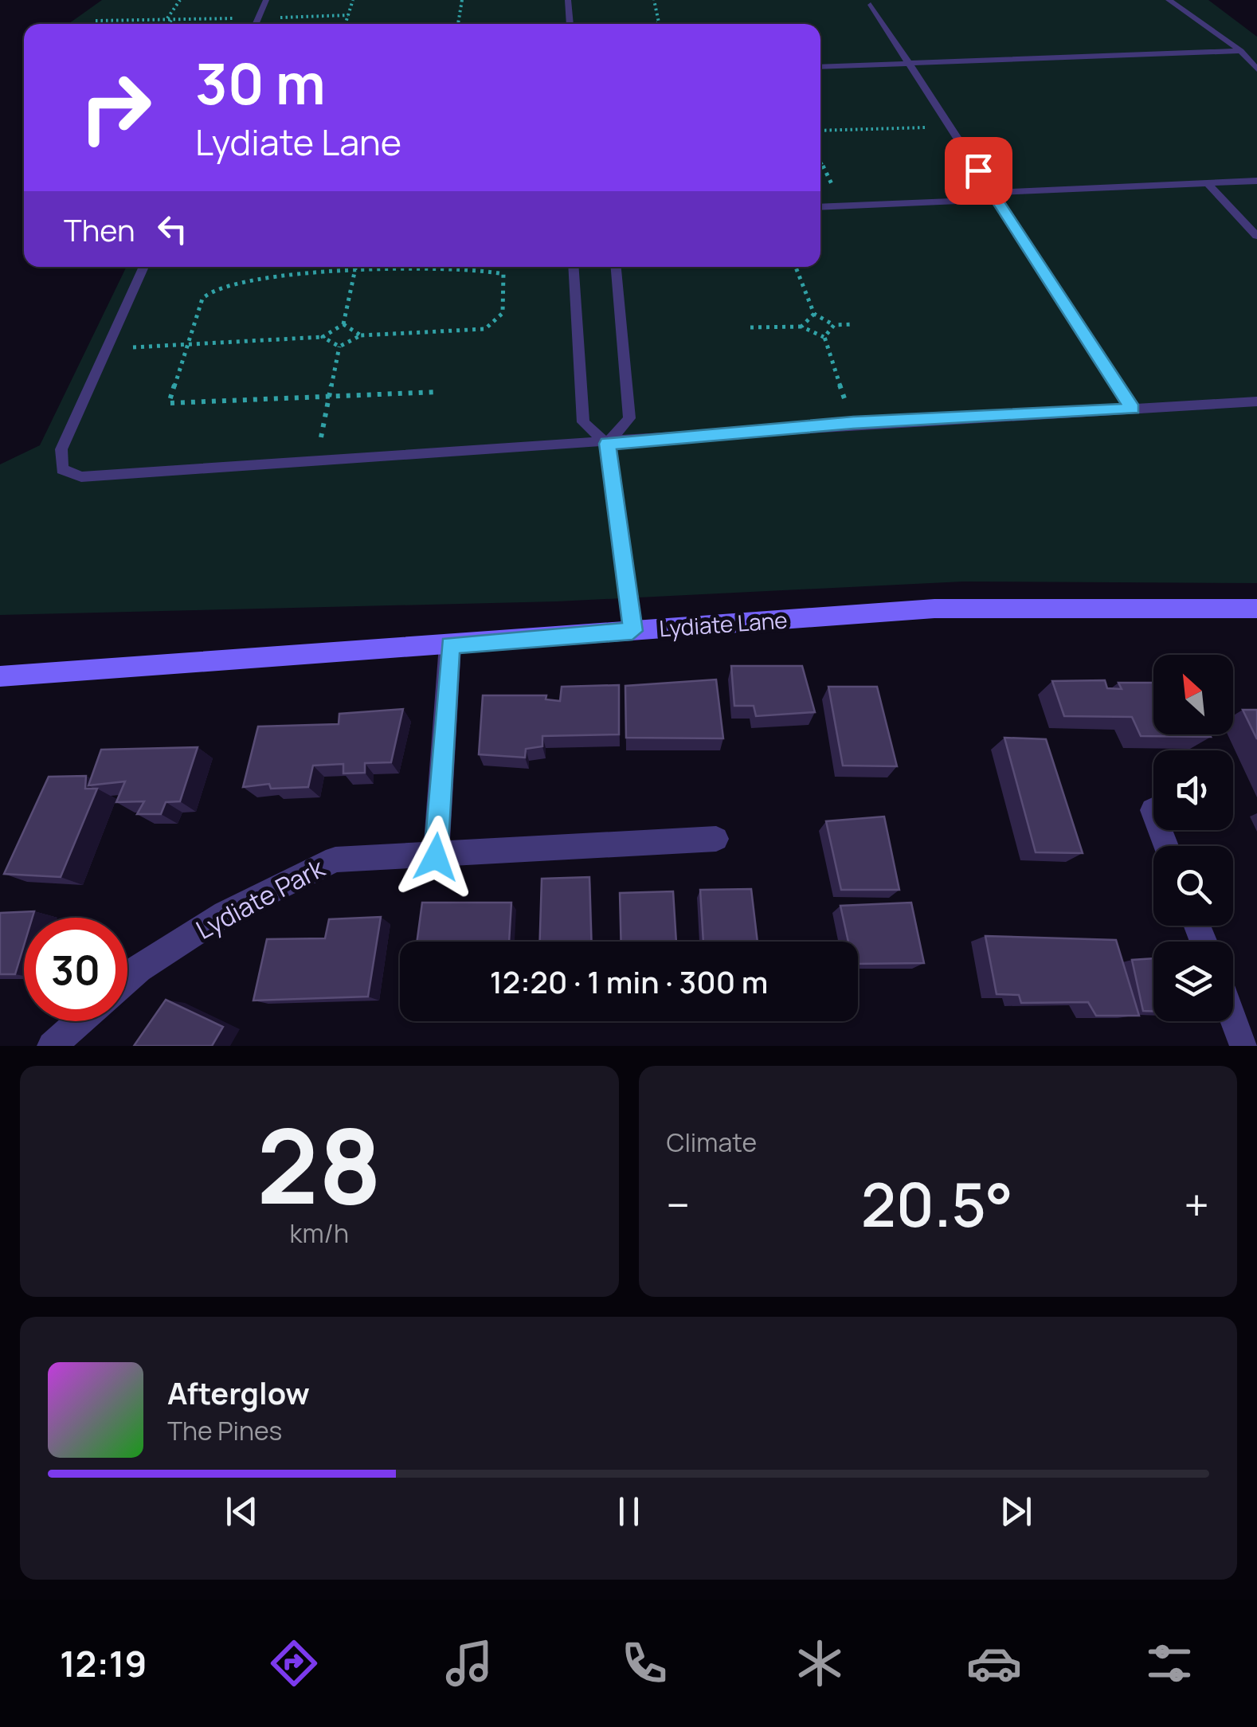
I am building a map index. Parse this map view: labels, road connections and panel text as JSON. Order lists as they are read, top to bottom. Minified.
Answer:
{"streets":{"main road":["Lydiate Lane"],"street":["Lydiate Park"]},"north":"top left","page":{"turn":["30 m","Lydiate Lane"],"then":"Then","limit":"30","trip":"12:20 · 1 min · 300 m","tile":[["28","km/h"],"Climate"],"heat":["−","20.5°","+"],"song":["Afterglow","The Pines"],"tabs":"12:19"}}
